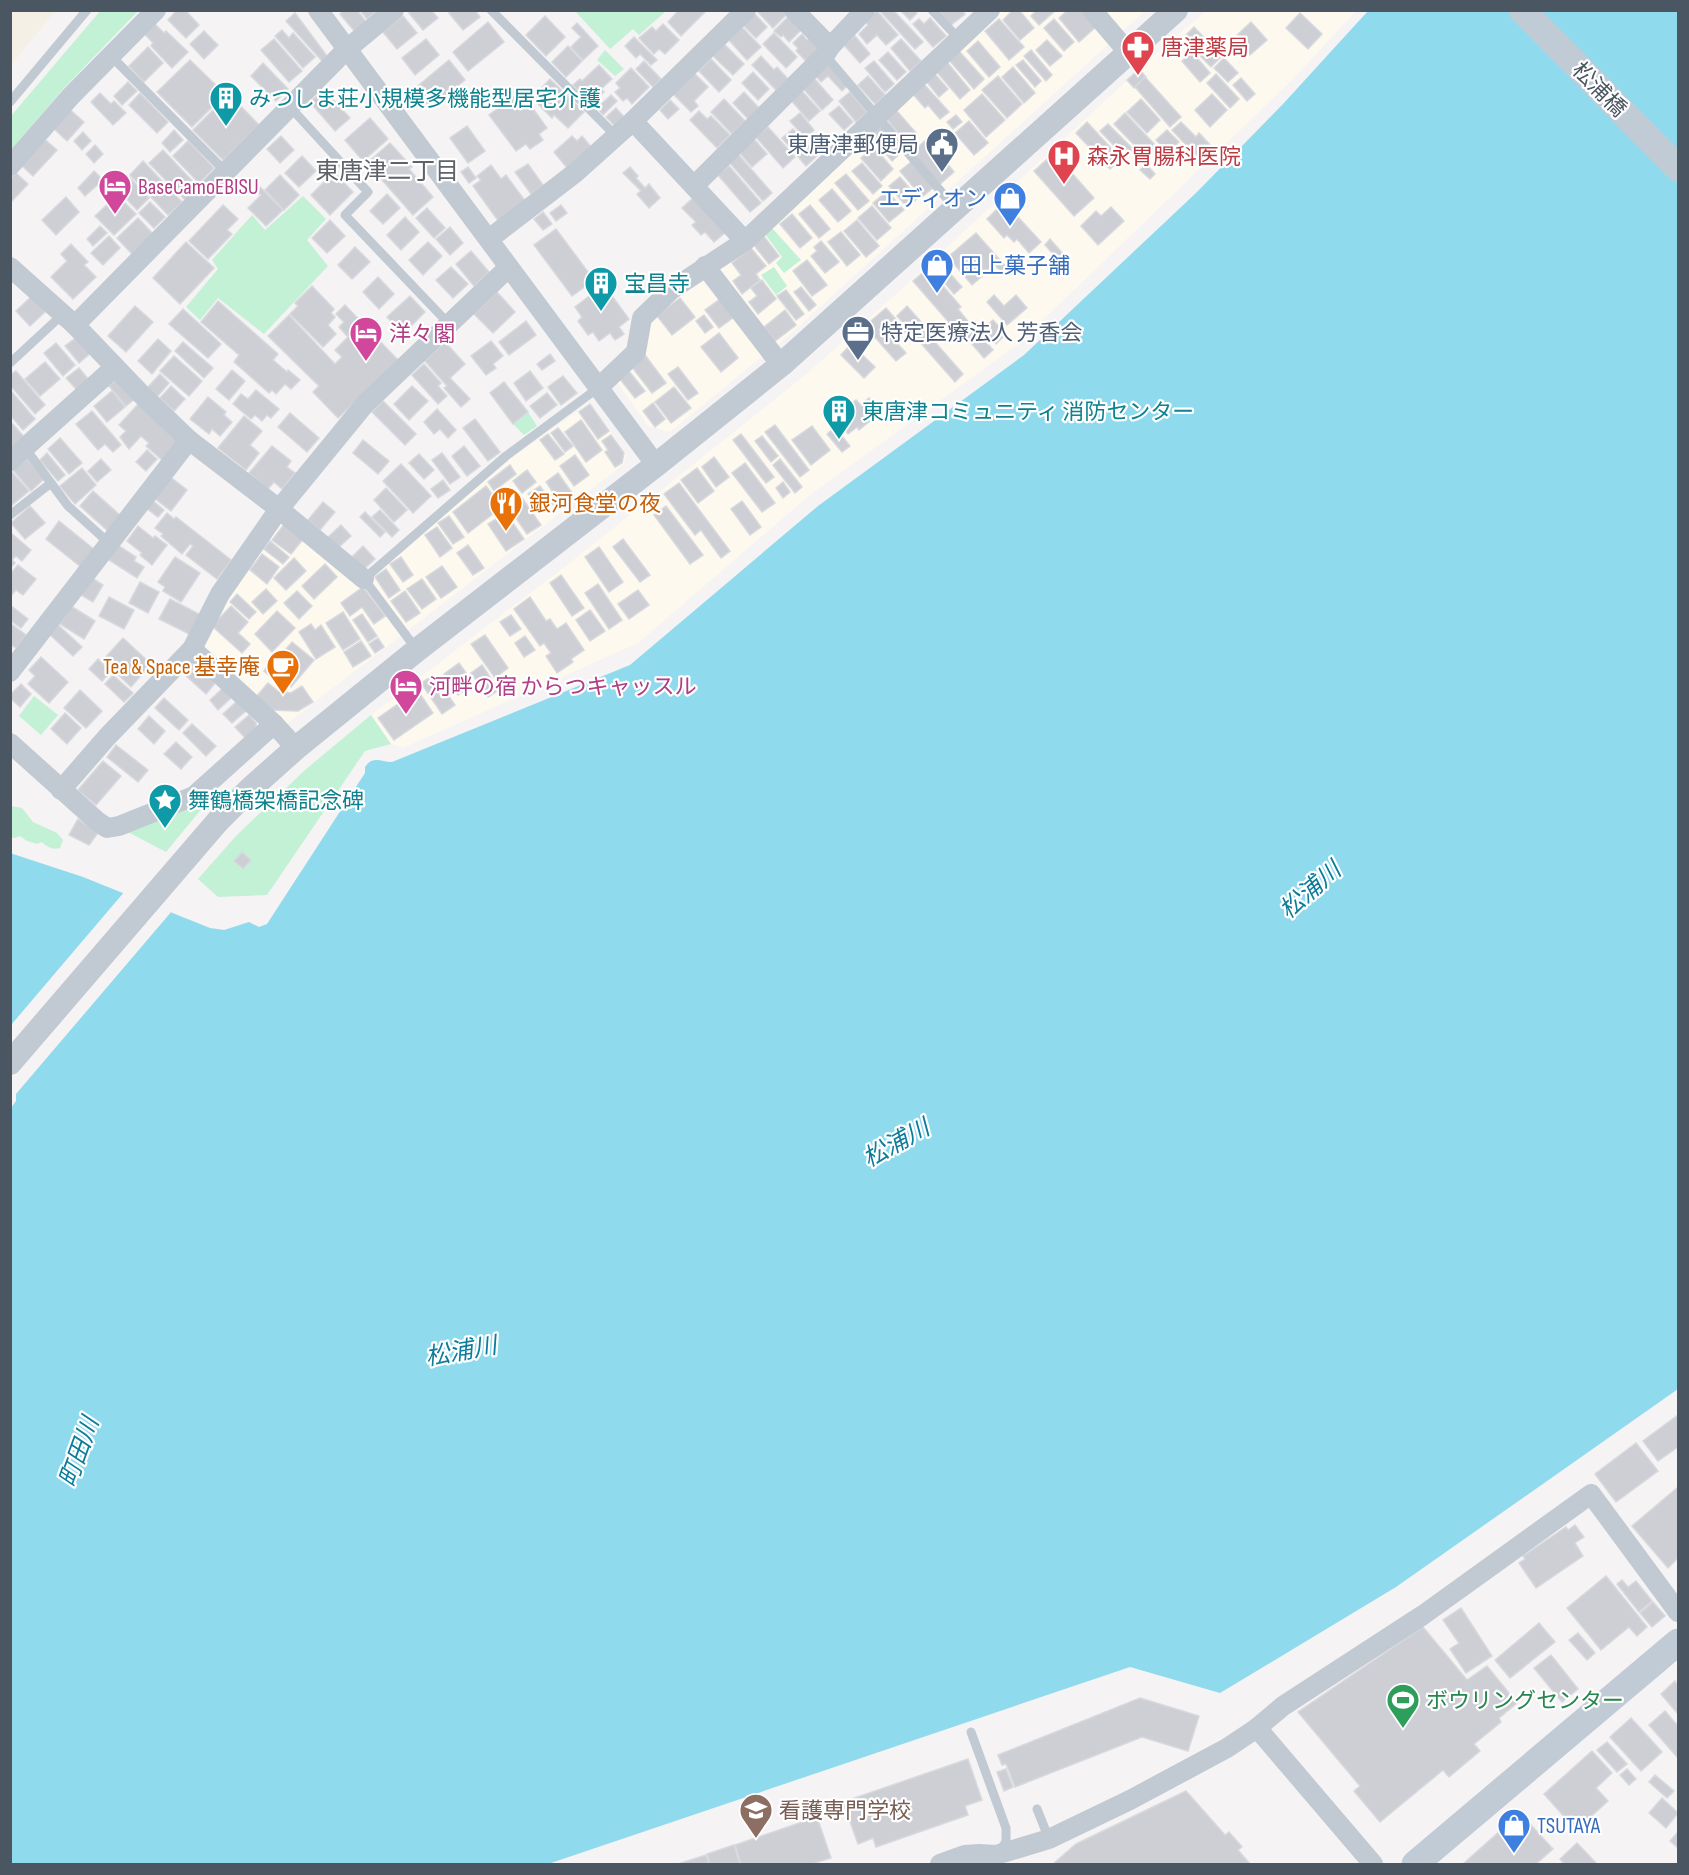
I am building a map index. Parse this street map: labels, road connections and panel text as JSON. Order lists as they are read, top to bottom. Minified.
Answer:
{"streets":{"main road":["松浦橋"]},"districts":["東唐津二丁目"],"water":["松浦川","町田川"],"places":{"pharmacy":["唐津薬局"],"building":["みつしま荘小規模多機能型居宅介護","宝昌寺","東唐津コミュニティ 消防センター"],"public building":["東唐津郵便局"],"hospital":["森永胃腸科医院"],"hotel":["BaseCamoEBISU","洋々閣","河畔の宿 からつキャッスル"],"shop":["エディオン","田上菓子舗","TSUTAYA"],"office":["特定医療法人 芳香会"],"restaurant":["銀河食堂の夜"],"cafe":["Tea & Space 基幸庵"],"place":["舞鶴橋架橋記念碑"],"sports":["ボウリングセンター"],"school or university":["看護専門学校"]}}
